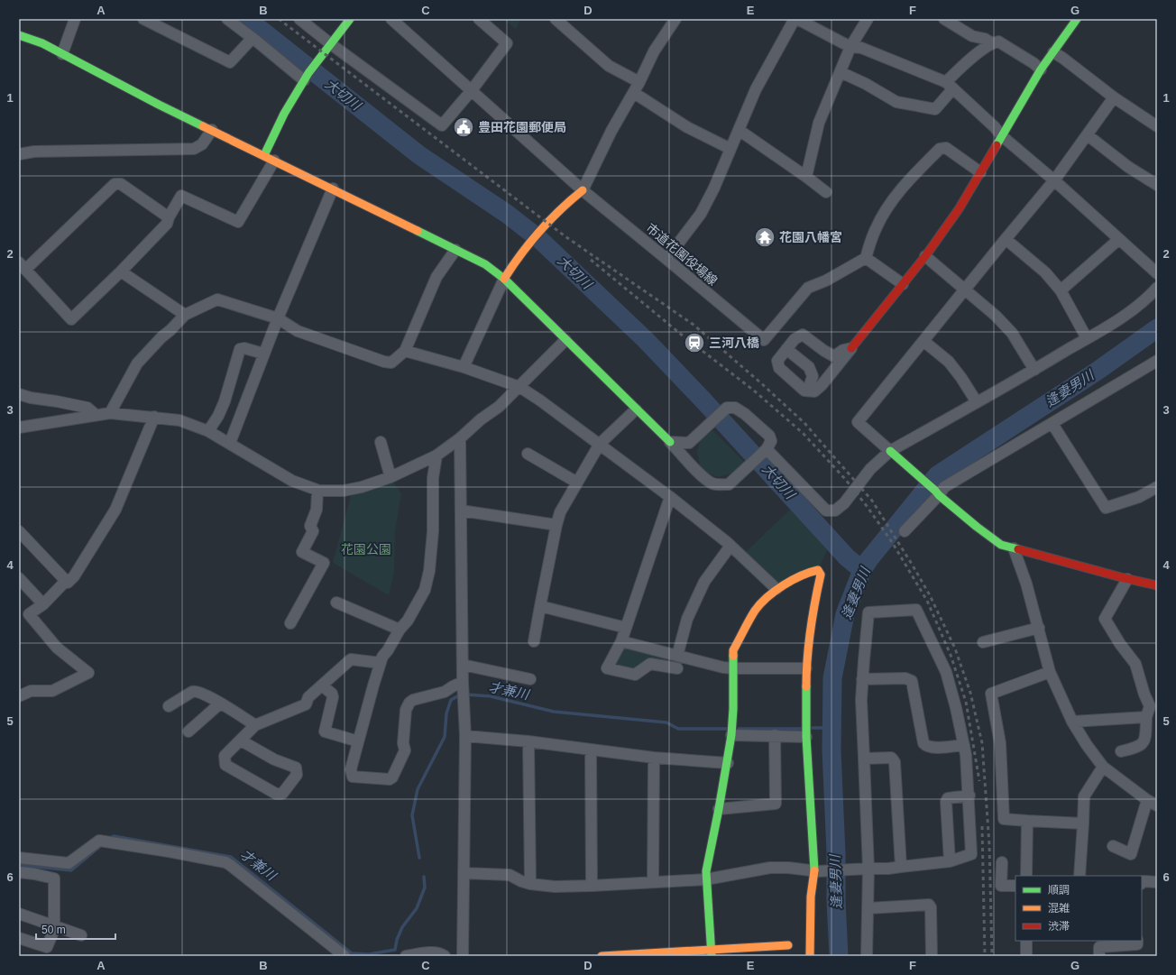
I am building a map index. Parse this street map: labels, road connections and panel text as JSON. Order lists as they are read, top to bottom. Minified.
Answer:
{"streets":{"street":["市道花園役場線"]},"water":["大切川","逢妻男川","才兼川"],"parks":["花園公園"],"places":{"public building":["豊田花園郵便局"],"temple":["花園八幡宮"],"station":["三河八橋"]},"legend":["順調","混雑","渋滞"],"scale_bar":"50 m","grid":{"columns":["A","B","C","D","E","F","G"],"rows":["1","2","3","4","5","6"]}}
